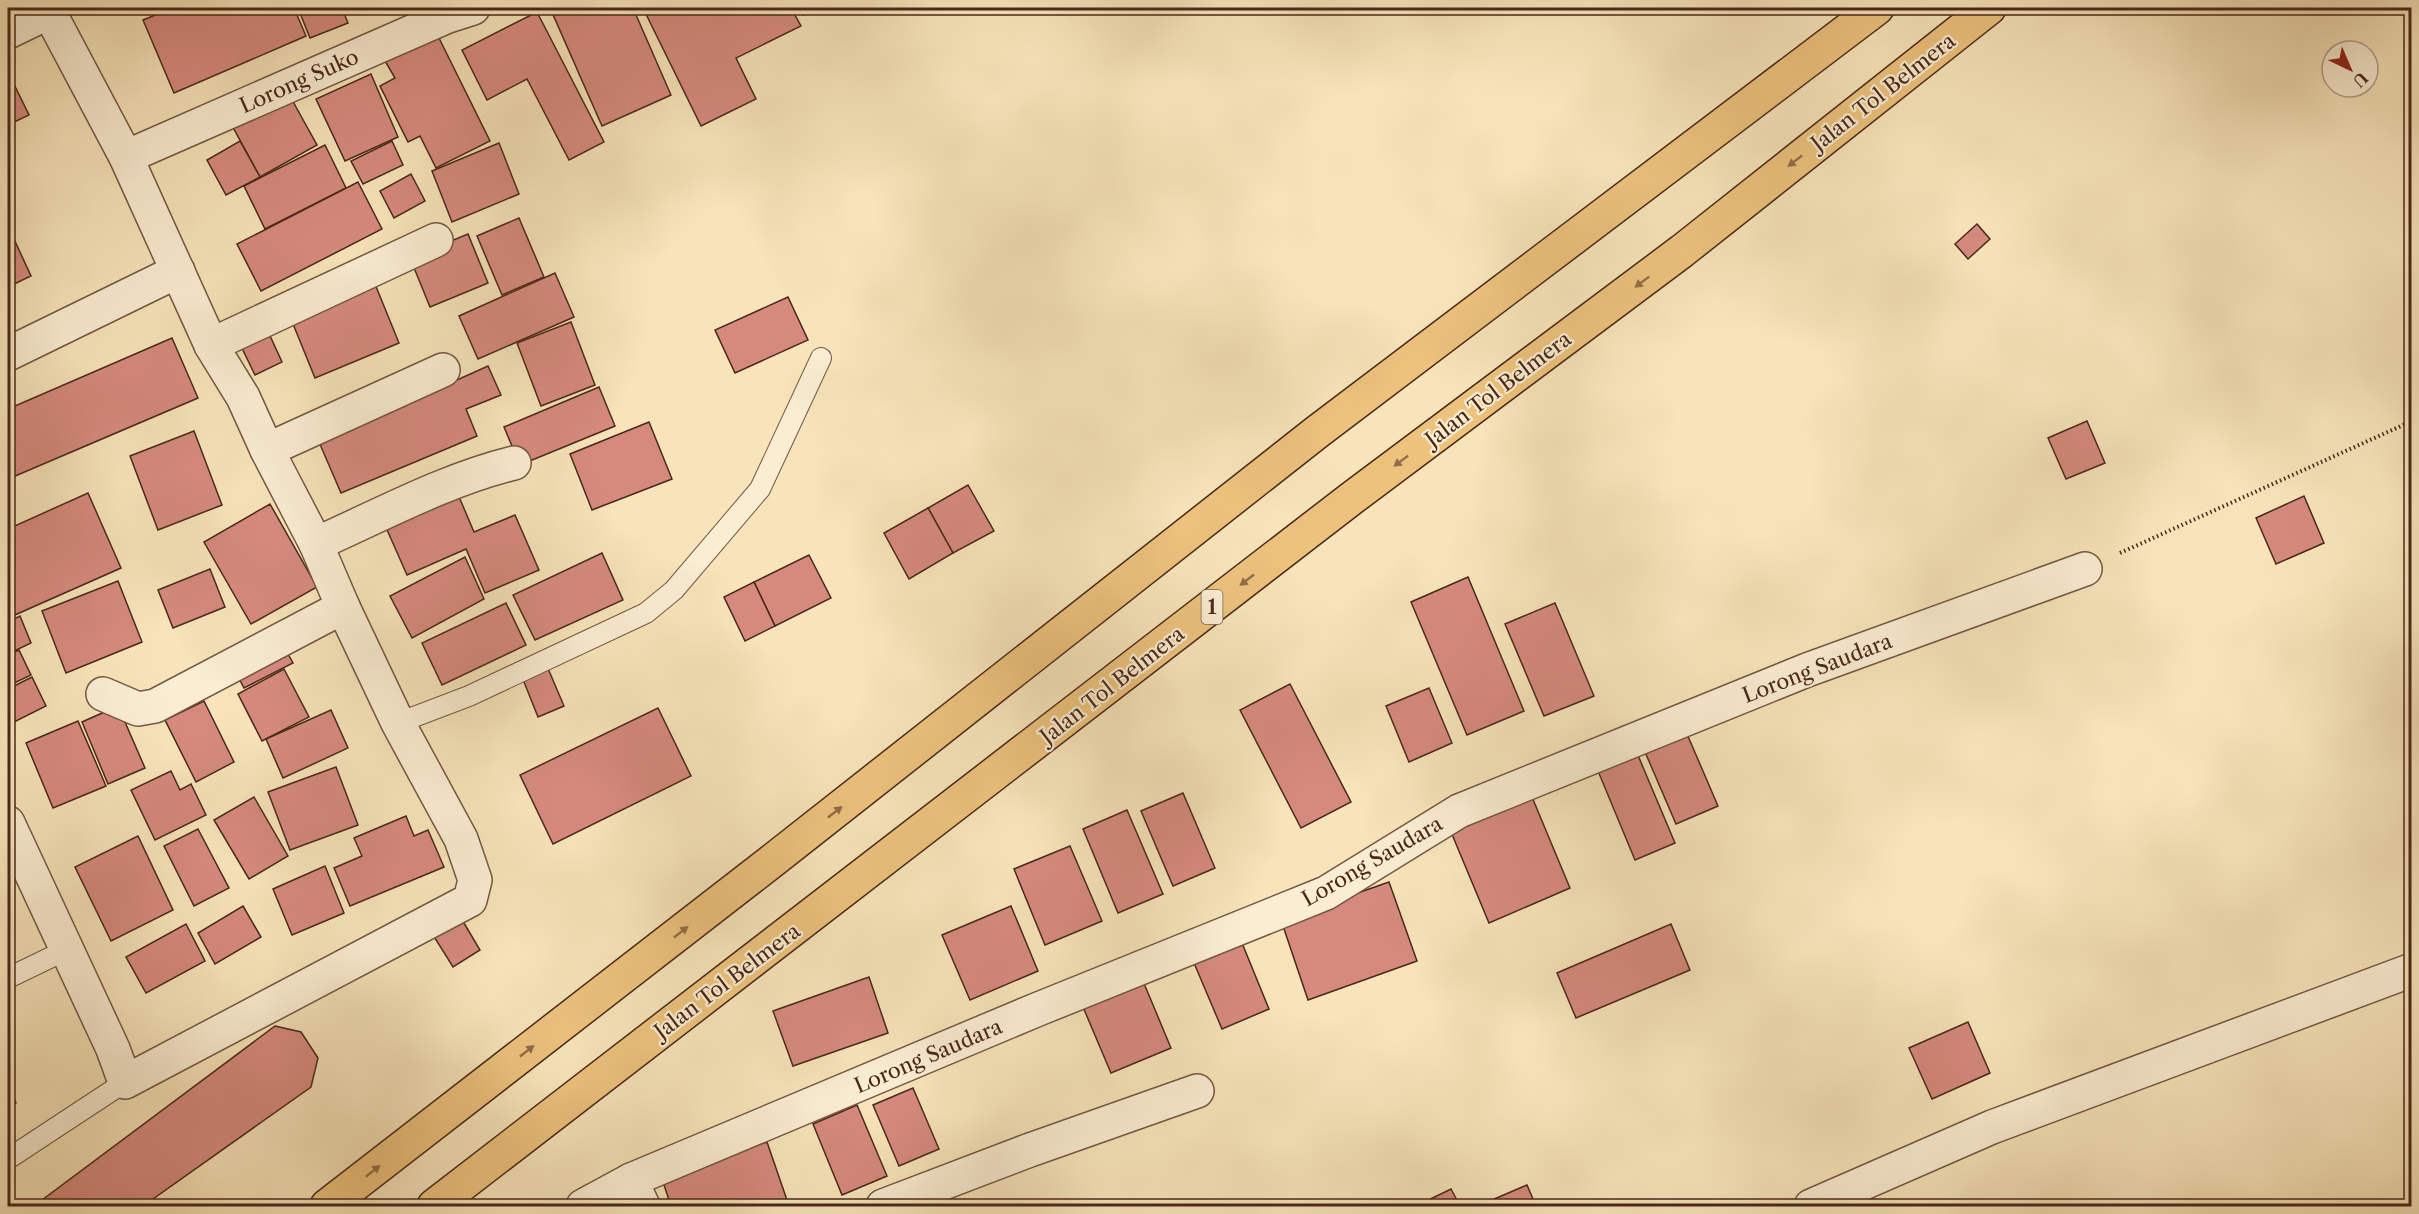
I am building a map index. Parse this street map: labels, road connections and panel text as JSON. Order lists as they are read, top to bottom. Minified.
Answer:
{"streets":{"highway":["Jalan Tol Belmera","1"],"street":["Lorong Suko","Lorong Saudara"]},"north":"bottom right"}
